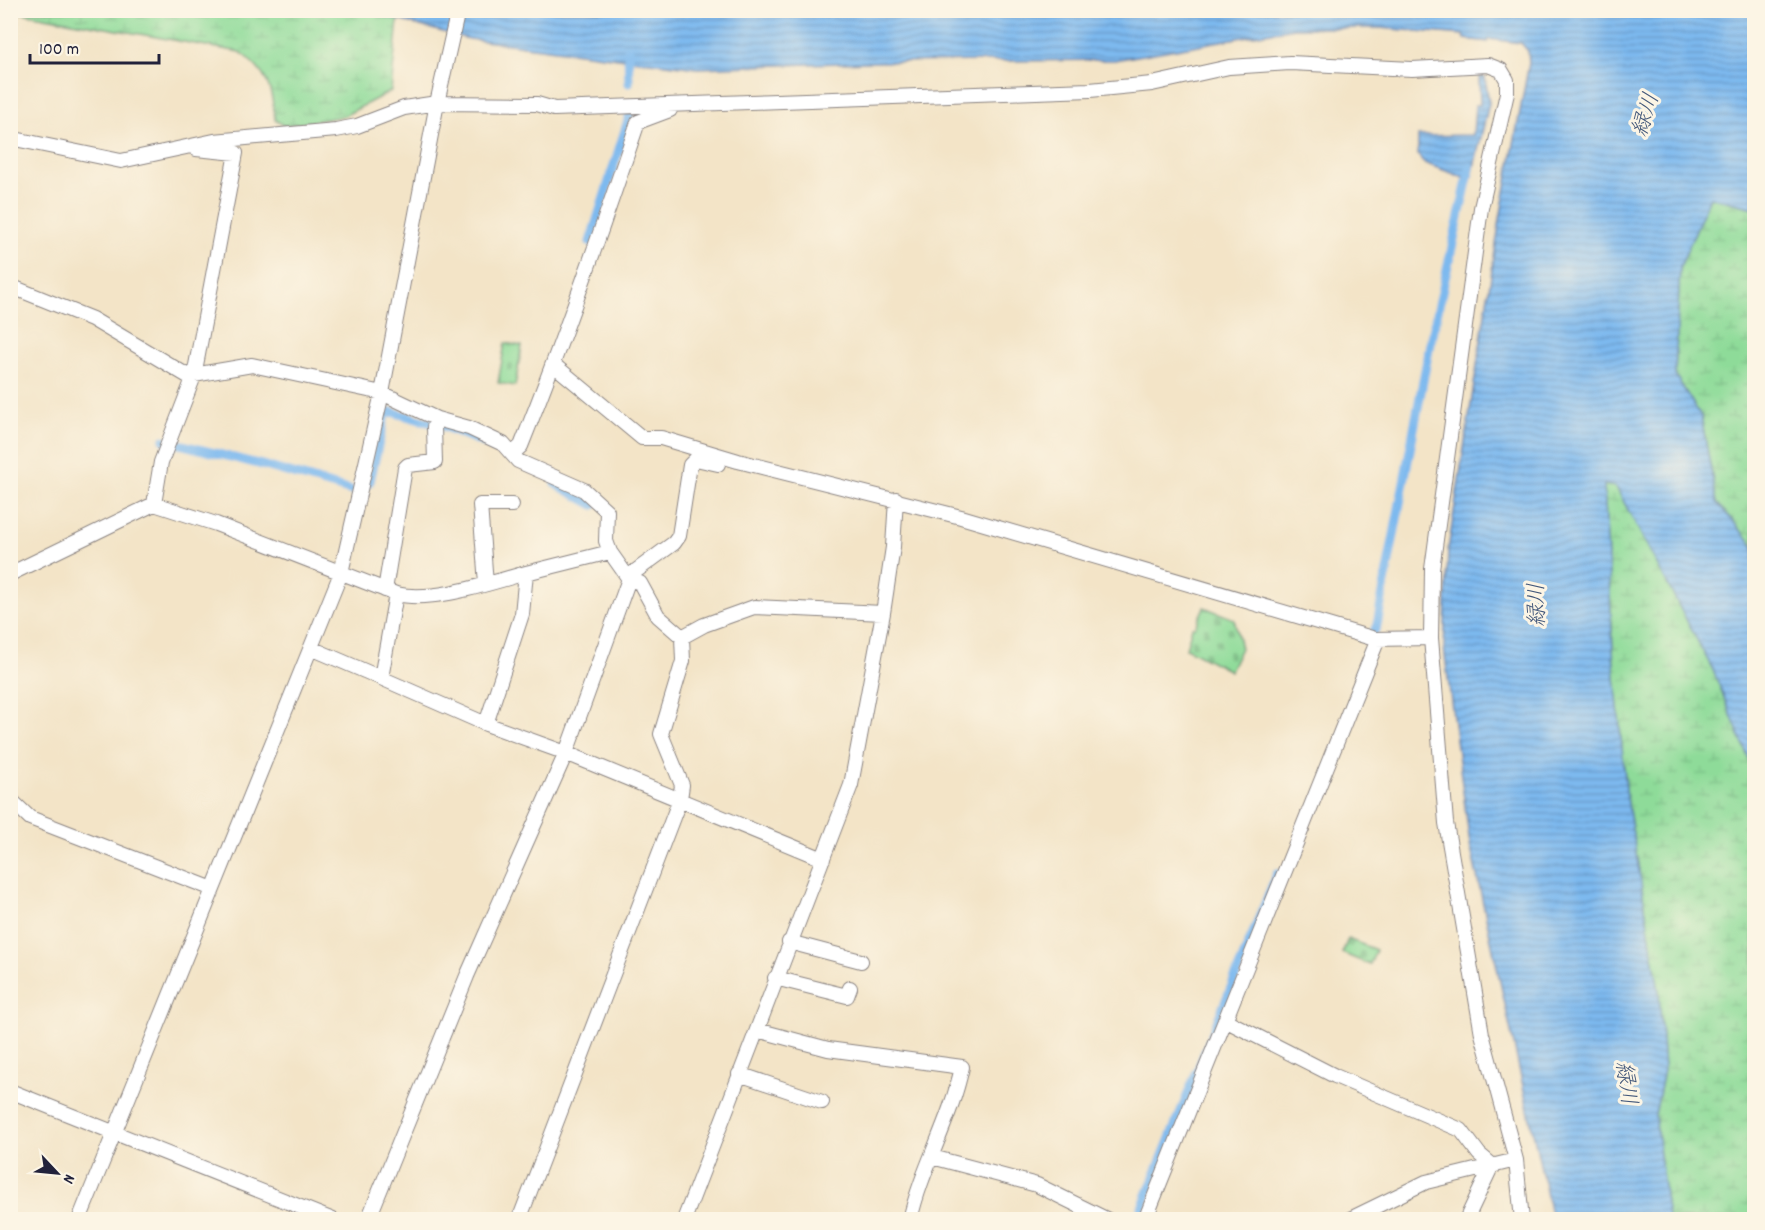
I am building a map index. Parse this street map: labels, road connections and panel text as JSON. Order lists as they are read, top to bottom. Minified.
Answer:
{"water":["緑川"],"scale_bar":"100 m","north":"bottom right"}
